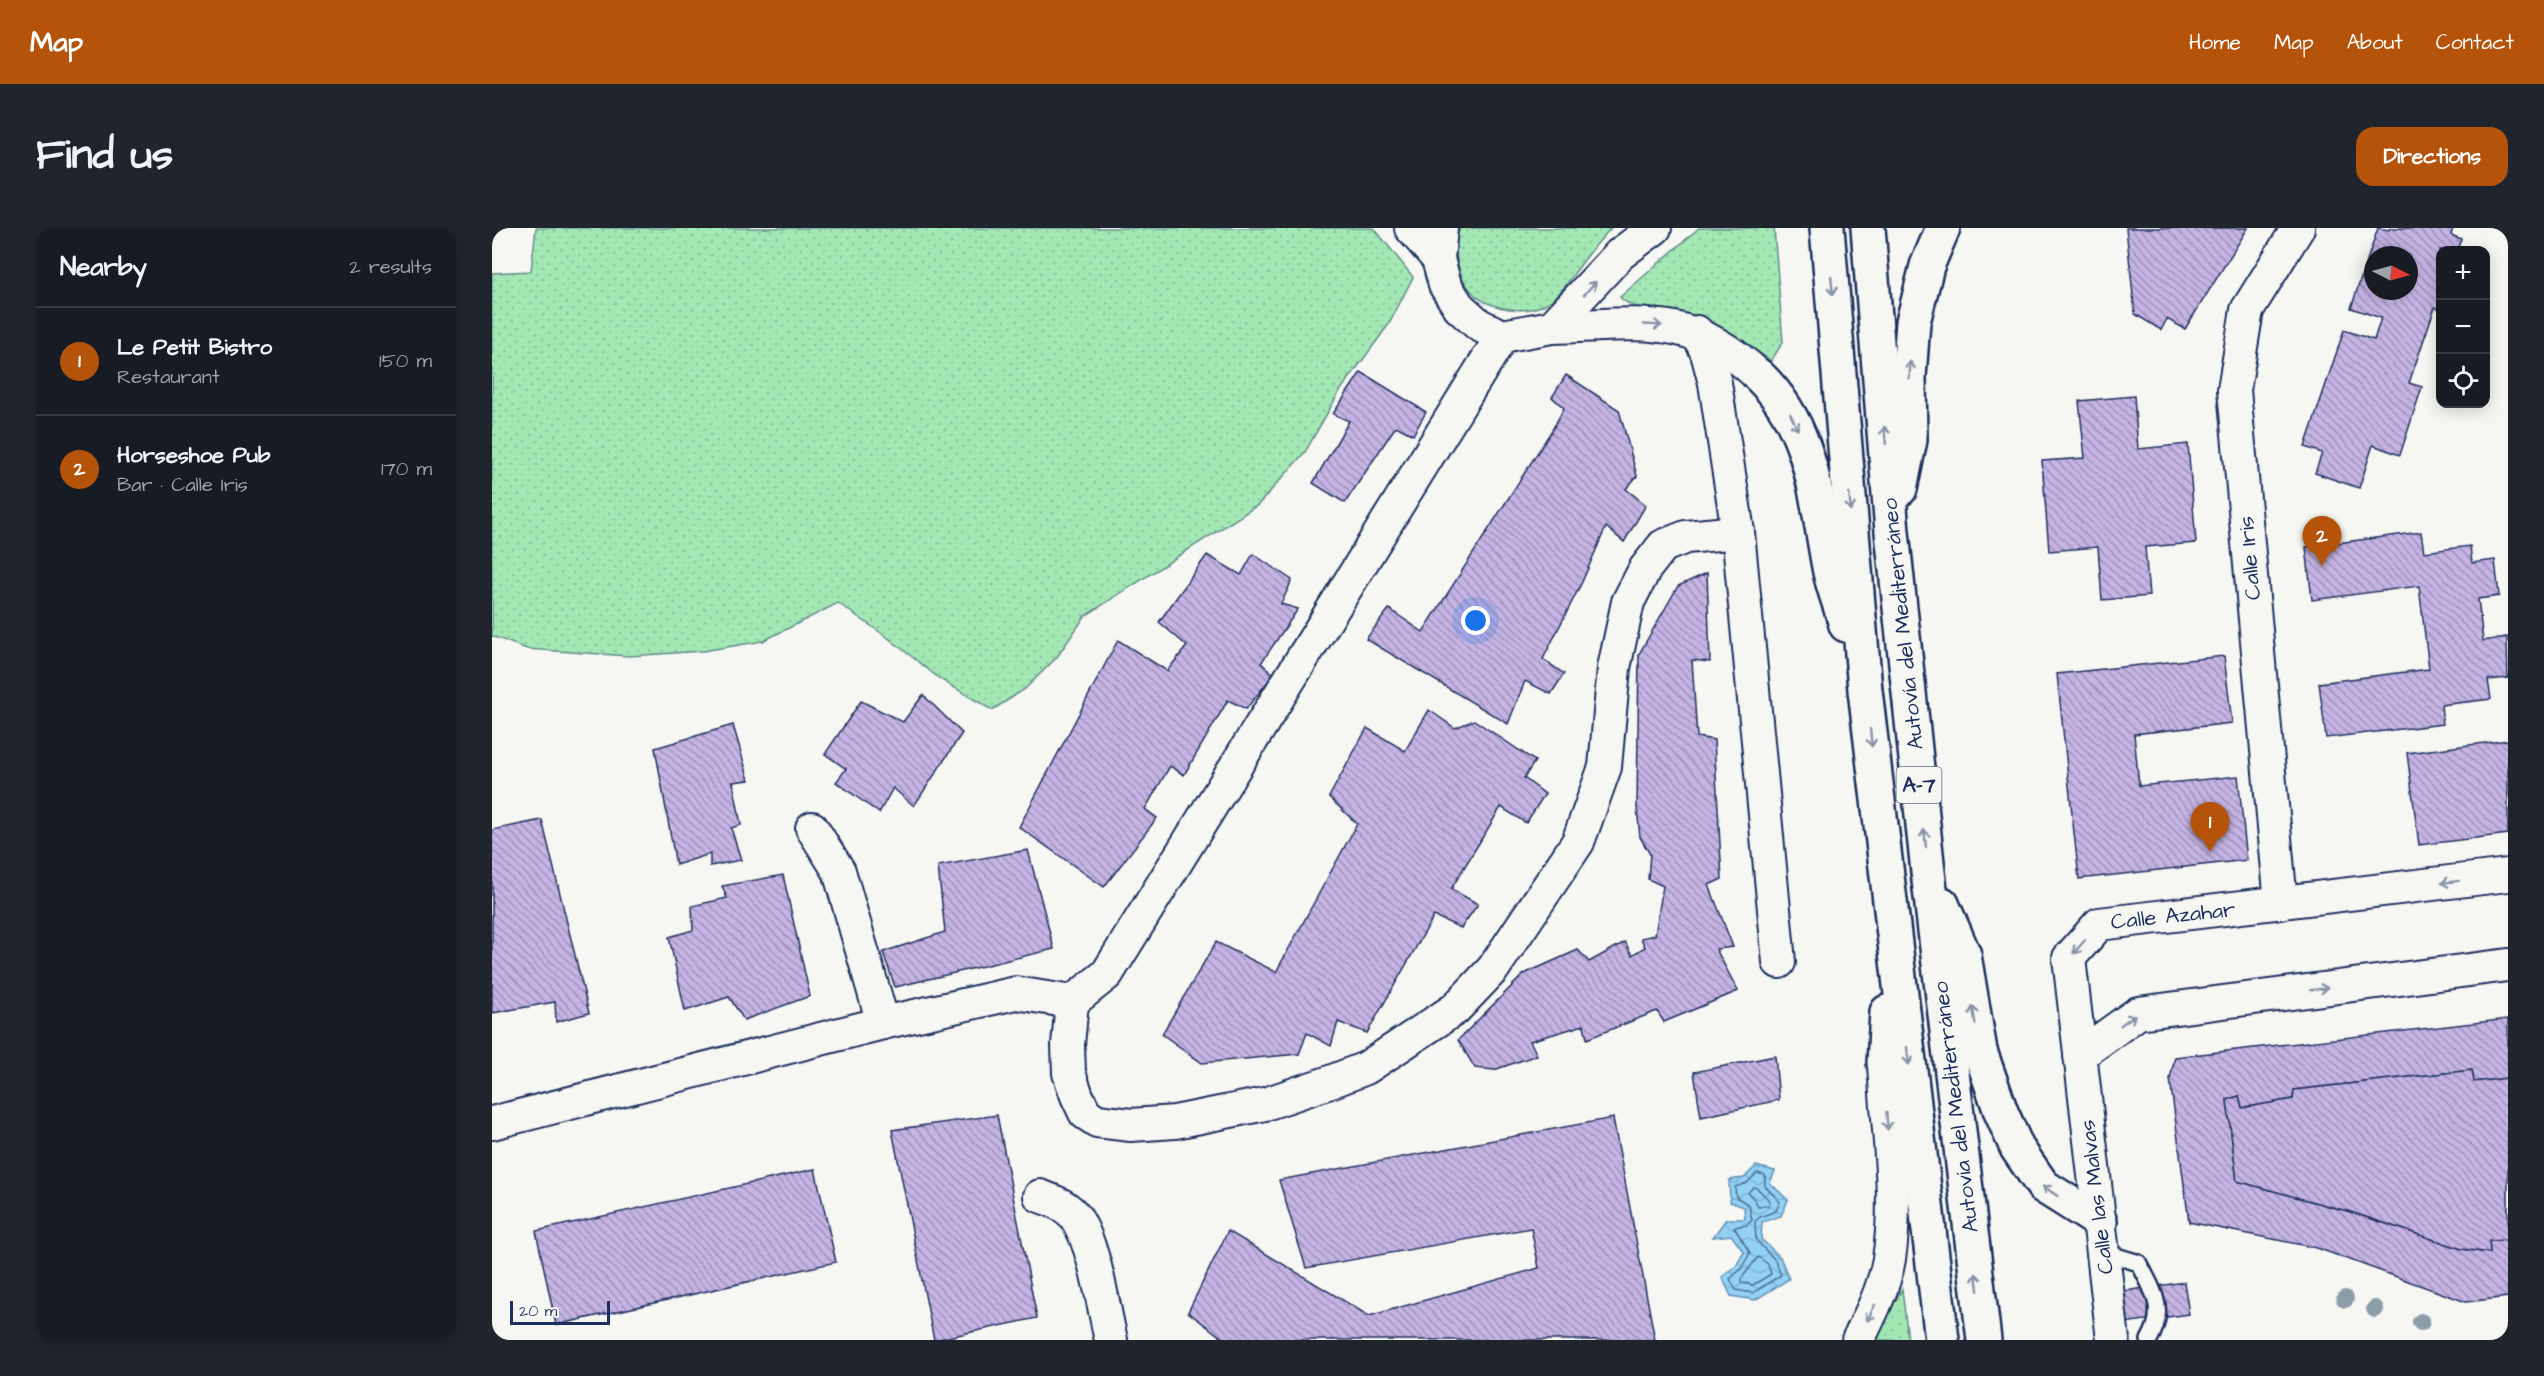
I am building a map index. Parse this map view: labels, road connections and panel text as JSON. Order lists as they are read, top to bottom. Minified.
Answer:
{"streets":{"highway":["Autovía del Mediterráneo","A-7"],"street":["Calle Iris","Calle Azahar","Calle las Malvas"]},"crossings":[["Calle Iris","Calle Azahar"],["Calle Azahar","Calle las Malvas"]],"scale_bar":"20 m","north":"right","page":{"header":"Map","nav":["Home","Map","About","Contact"],"title":"Find us","buttons":"Directions","heading":["Nearby","2 results"],"map_buttons":["+","−"],"list":[{"mark":"1","name":"Le Petit Bistro","note":"Restaurant","value":"150 m"},{"mark":"2","name":"Horseshoe Pub","note":"Bar · Calle Iris","value":"170 m"}],"pins":["2","1"],"scale":"20 m"}}
